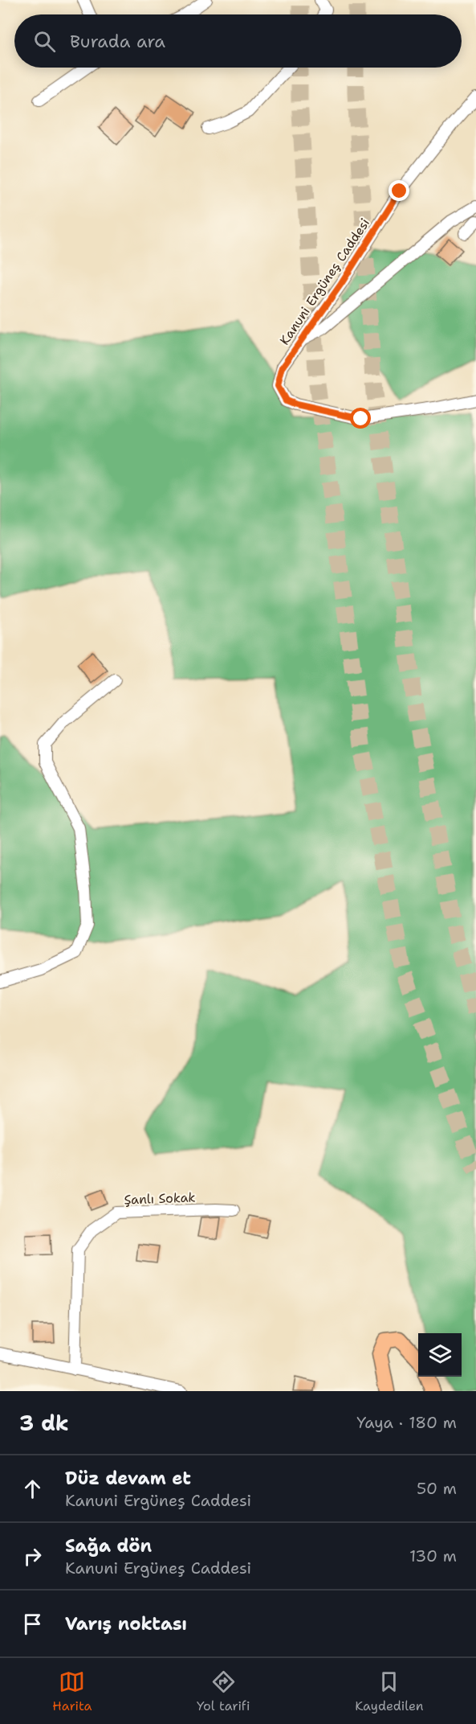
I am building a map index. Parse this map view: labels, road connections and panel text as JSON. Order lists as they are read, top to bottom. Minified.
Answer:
{"streets":{"street":["Kanuni Ergüneş Caddesi","Şanlı Sokak"]},"page":{"search":"Burada ara","heading":["3 dk","Yaya · 180 m"],"list":[["Düz devam et","Kanuni Ergüneş Caddesi","50 m"],["Sağa dön","Kanuni Ergüneş Caddesi","130 m"],"Varış noktası"],"nav":["Harita","Yol tarifi","Kaydedilen"]}}
